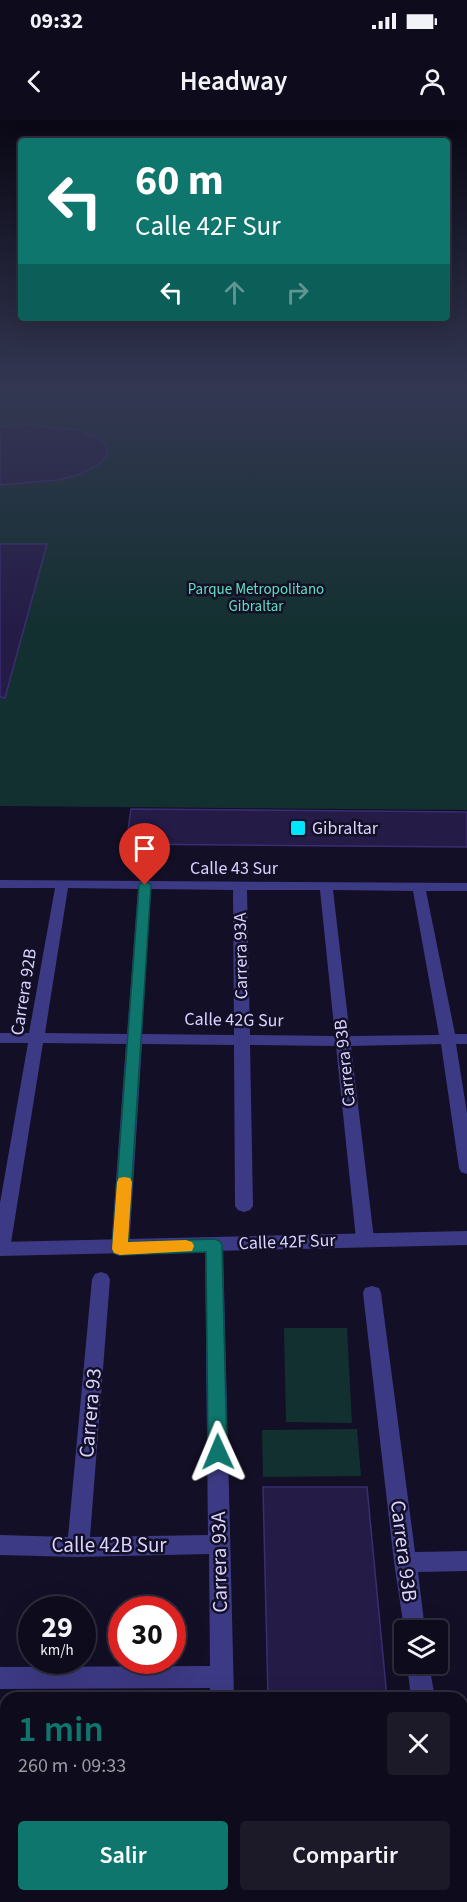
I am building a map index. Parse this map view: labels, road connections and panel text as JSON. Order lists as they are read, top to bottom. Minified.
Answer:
{"streets":{"street":["Calle 43 Sur","Carrera 93A","Carrera 92B","Calle 42G Sur","Carrera 93B","Calle 42F Sur","Carrera 93","Calle 42B Sur"]},"crossings":[["Calle 43 Sur","Carrera 93A"],["Calle 43 Sur","Carrera 92B"],["Calle 43 Sur","Carrera 93B"],["Carrera 93A","Calle 42G Sur"],["Carrera 93A","Calle 42F Sur"],["Carrera 93A","Calle 42B Sur"],["Carrera 92B","Calle 42G Sur"],["Carrera 92B","Calle 42F Sur"],["Calle 42G Sur","Carrera 93B"],["Carrera 93B","Calle 42F Sur"],["Carrera 93","Calle 42B Sur"]],"parks":["Parque Metropolitano Gibraltar"],"places":{"transit":["Gibraltar"]},"page":{"status":"09:32","header":"Headway","turn":["60 m","Calle 42F Sur"],"speed":"29 km/h","limit":"30","heading":["1 min","260 m · 09:33"],"buttons":["Salir","Compartir"]}}
